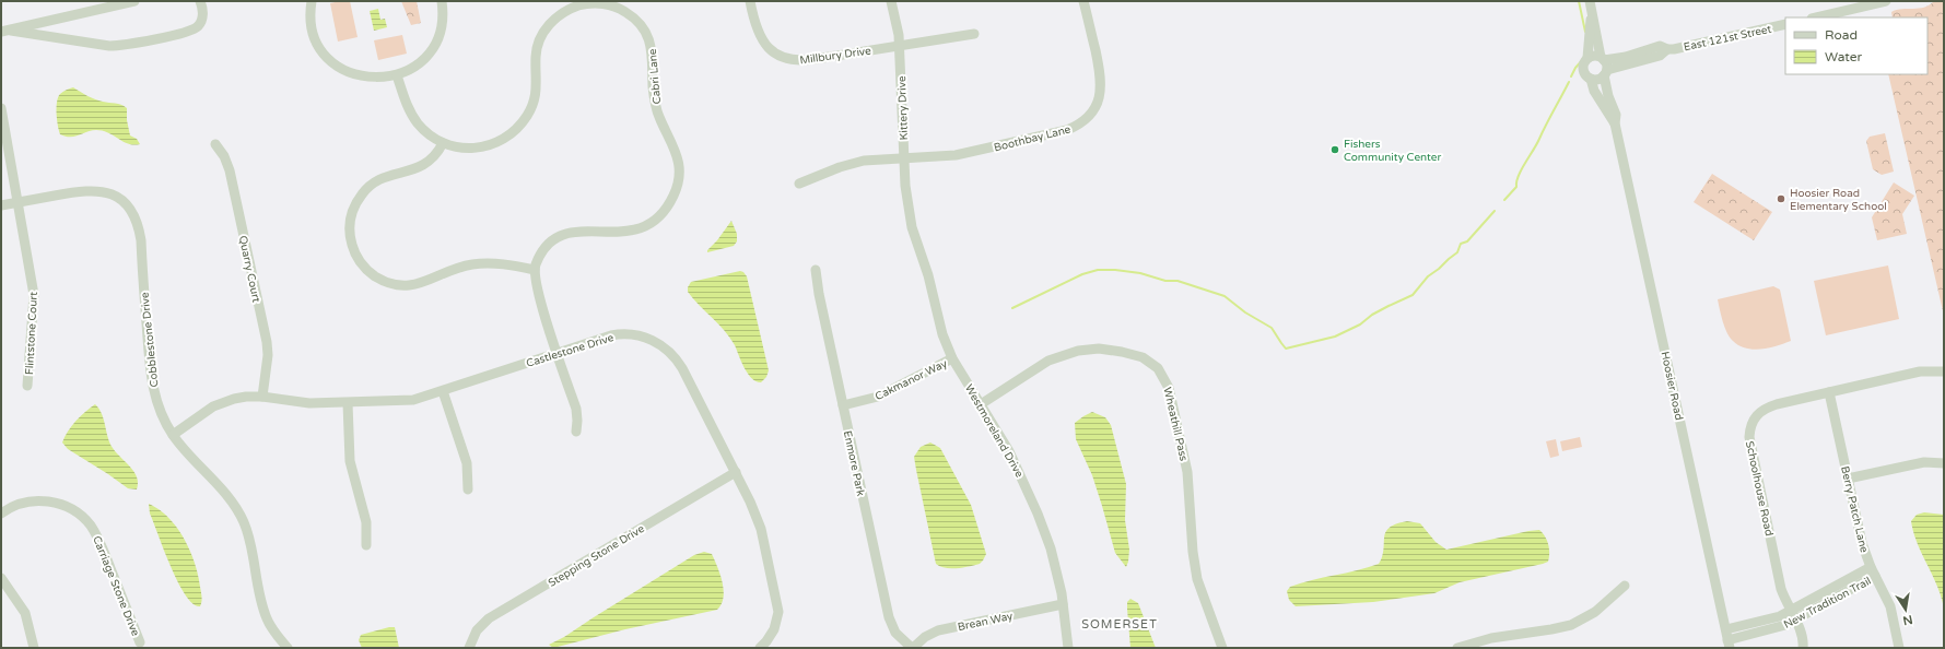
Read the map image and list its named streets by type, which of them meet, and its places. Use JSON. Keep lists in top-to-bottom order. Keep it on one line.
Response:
{"streets":{"street":["East 121st Street","Millbury Drive","Cabri Lane","Kittery Drive","Boothbay Lane","Quarry Court","Flintstone Court","Cobblestone Drive","Castlestone Drive","Cakmanor Way","Hoosier Road","Wheathill Pass","Westmoreland Drive","Enmore Park","Schoolhouse Road","Berry Patch Lane","Stepping Stone Drive","Carriage Stone Drive","New Tradition Trail","Brean Way"]},"crossings":[["East 121st Street","Hoosier Road"],["Millbury Drive","Kittery Drive"],["Kittery Drive","Boothbay Lane"],["Kittery Drive","Westmoreland Drive"],["Quarry Court","Castlestone Drive"],["Flintstone Court","Cobblestone Drive"],["Cobblestone Drive","Castlestone Drive"],["Castlestone Drive","Stepping Stone Drive"],["Cakmanor Way","Westmoreland Drive"],["Cakmanor Way","Enmore Park"],["Hoosier Road","New Tradition Trail"],["Wheathill Pass","Westmoreland Drive"],["Westmoreland Drive","Brean Way"],["Enmore Park","Brean Way"],["Schoolhouse Road","Berry Patch Lane"],["Schoolhouse Road","New Tradition Trail"],["Berry Patch Lane","New Tradition Trail"]],"districts":["SOMERSET"],"places":["Fishers Community Center","Hoosier Road Elementary School"],"legend":["Road","Water"],"north":"bottom"}
